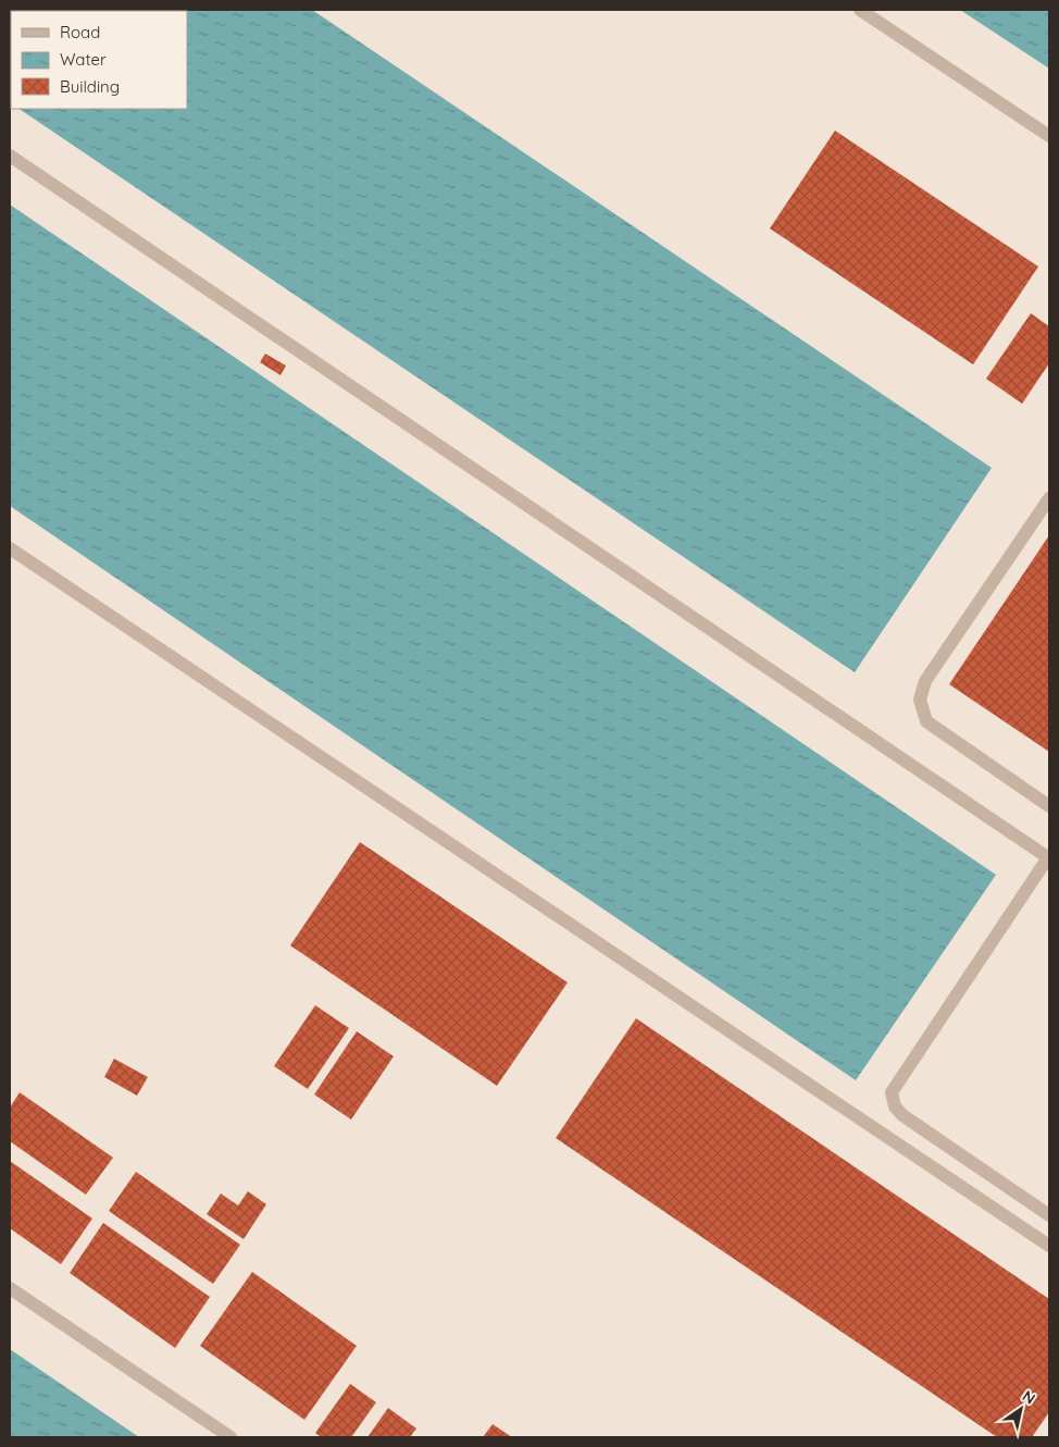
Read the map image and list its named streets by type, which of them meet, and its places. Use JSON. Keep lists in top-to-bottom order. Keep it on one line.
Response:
{"legend":["Road","Water","Building"],"north":"top right"}
